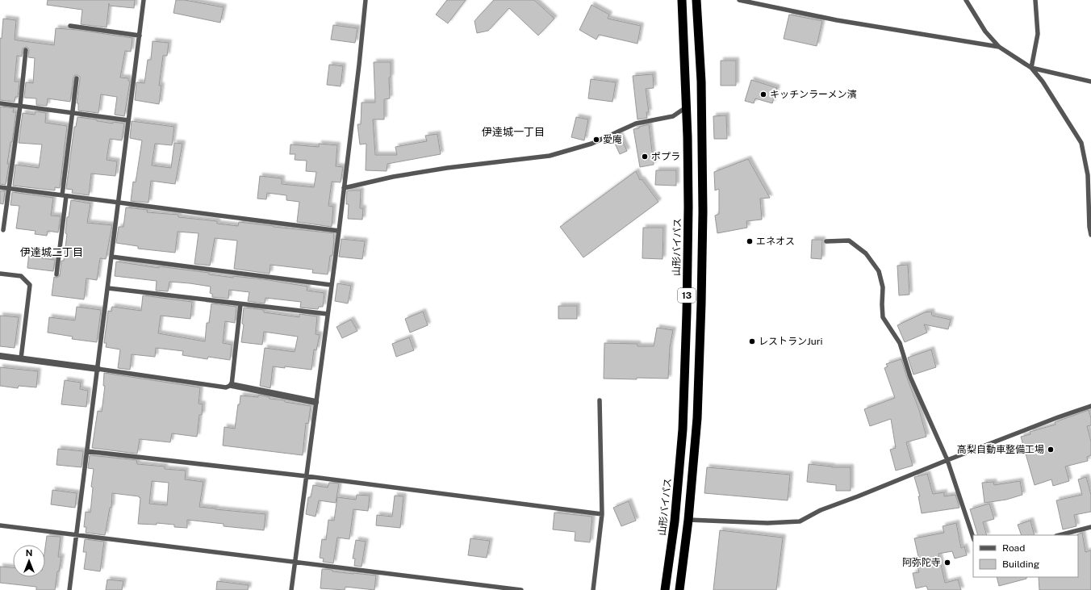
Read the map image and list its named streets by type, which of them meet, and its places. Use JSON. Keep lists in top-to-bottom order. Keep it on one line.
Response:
{"streets":{"highway":["山形バイパス","13"]},"districts":["伊達城一丁目","伊達城二丁目"],"places":["キッチンラーメン濱","愛庵","ポプラ","エネオス","レストランJuri","高梨自動車整備工場","阿弥陀寺"],"legend":["Road","Building"],"north":"top"}
